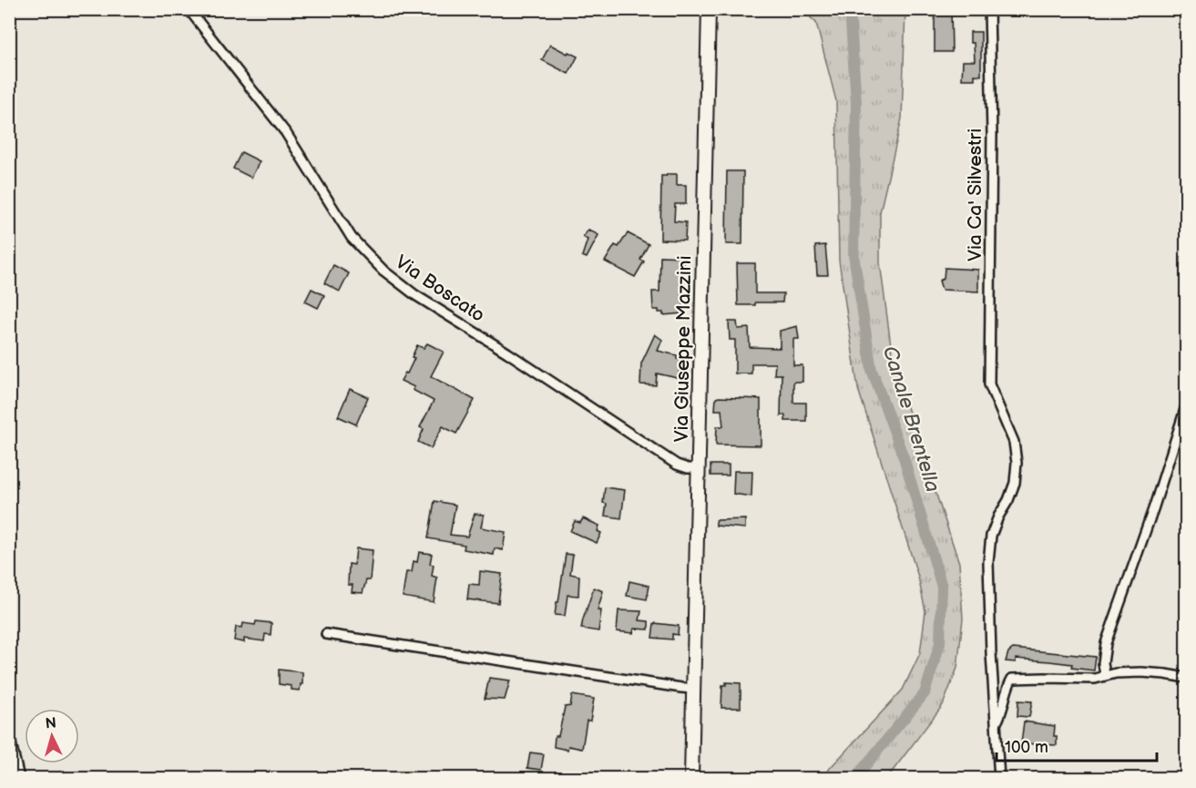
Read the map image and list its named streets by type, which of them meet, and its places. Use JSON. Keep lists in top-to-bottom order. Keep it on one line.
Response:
{"streets":{"main road":["Via Giuseppe Mazzini"],"street":["Via Ca' Silvestri","Via Boscato"]},"crossings":[["Via Boscato","Via Giuseppe Mazzini"]],"water":["Canale Brentella"],"scale_bar":"100 m","north":"top"}
